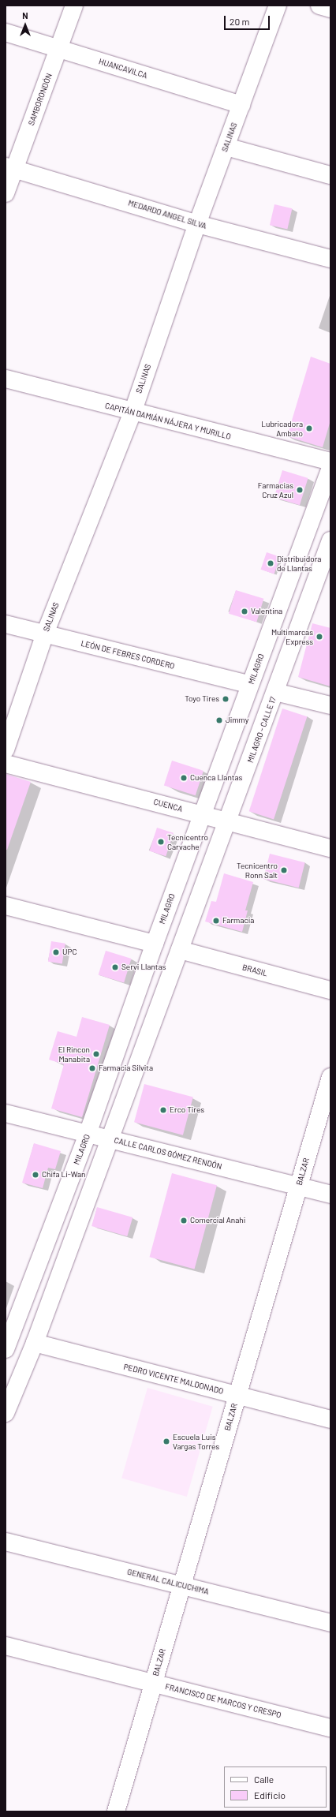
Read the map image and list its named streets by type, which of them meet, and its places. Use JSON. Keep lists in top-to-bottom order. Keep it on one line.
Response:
{"streets":{"street":["HUANCAVILCA","SAMBORONDÓN","SALINAS","MEDARDO ANGEL SILVA","CAPITÁN DAMIÁN NÁJERA Y MURILLO","LEÓN DE FEBRES CORDERO","MILAGRO","MILAGRO - CALLE 17","CUENCA","BRASIL","CALLE CARLOS GÓMEZ RENDÓN","BALZAR","PEDRO VICENTE MALDONADO","GENERAL CALICUCHIMA","FRANCISCO DE MARCOS Y CRESPO"]},"crossings":[["HUANCAVILCA","SAMBORONDÓN"],["HUANCAVILCA","SALINAS"],["SAMBORONDÓN","MEDARDO ANGEL SILVA"],["SALINAS","MEDARDO ANGEL SILVA"],["SALINAS","CAPITÁN DAMIÁN NÁJERA Y MURILLO"],["SALINAS","LEÓN DE FEBRES CORDERO"],["LEÓN DE FEBRES CORDERO","MILAGRO"],["MILAGRO","CUENCA"],["MILAGRO","CALLE CARLOS GÓMEZ RENDÓN"],["MILAGRO - CALLE 17","CUENCA"],["CALLE CARLOS GÓMEZ RENDÓN","BALZAR"],["BALZAR","PEDRO VICENTE MALDONADO"],["BALZAR","GENERAL CALICUCHIMA"],["BALZAR","FRANCISCO DE MARCOS Y CRESPO"]],"places":["Lubricadora Ambato","Farmacias Cruz Azul","Distribuidora de Llantas","Valentina","Multimarcas Express","Toyo Tires","Jimmy","Cuenca Llantas","Tecnicentro Carvache","Tecnicentro Ronn Salt","Farmacia","UPC","Servi Llantas","El Rincon Manabita","Farmacia Silvita","Erco Tires","Chifa Li-Wan","Comercial Anahi","Escuela Luis Vargas Torres"],"legend":["Calle","Edificio"],"scale_bar":"20 m","north":"top"}
